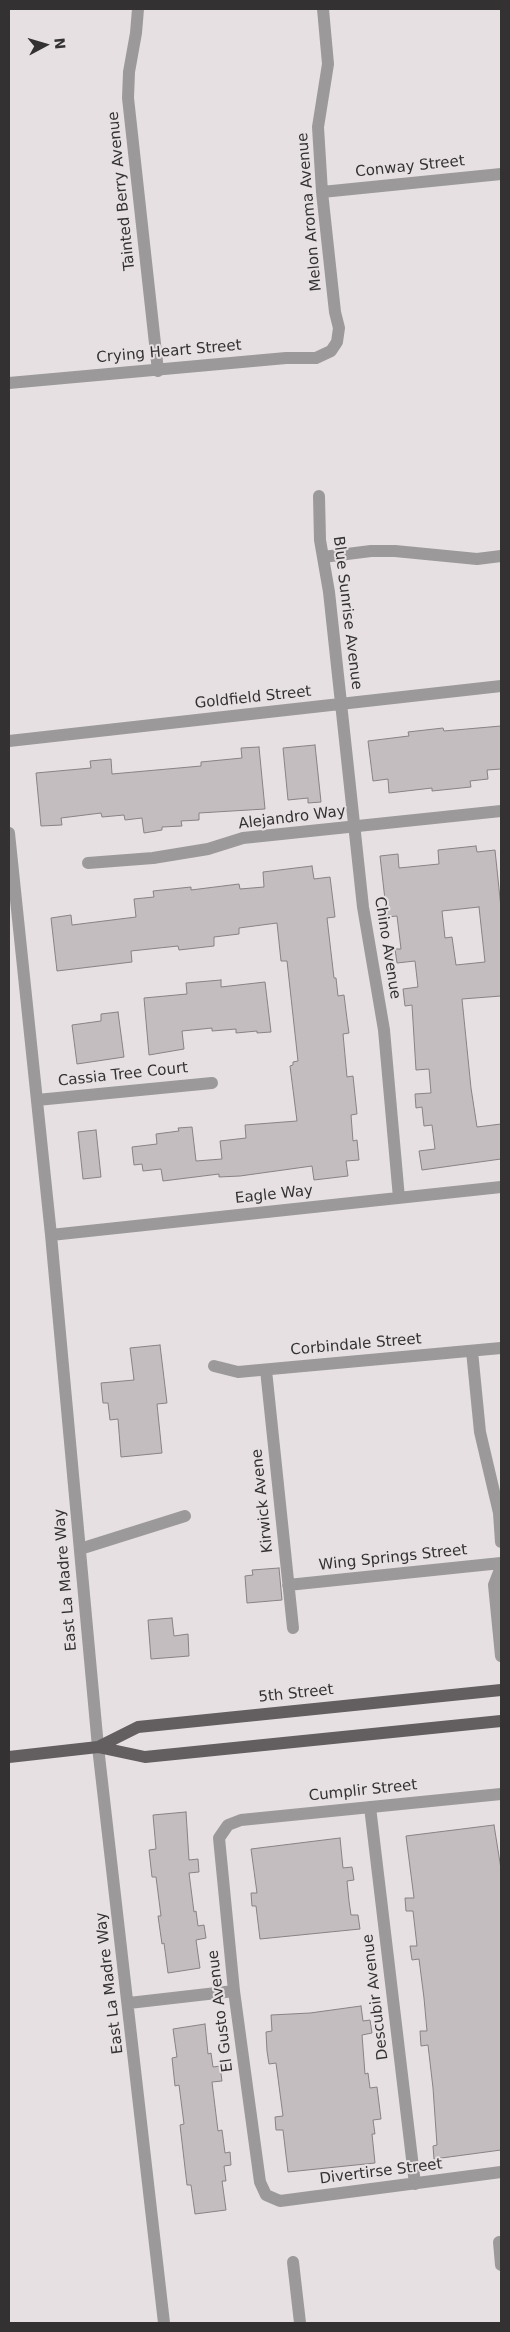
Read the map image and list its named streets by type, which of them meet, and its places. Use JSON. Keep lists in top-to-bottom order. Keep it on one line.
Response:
{"streets":{"main road":["5th Street"],"street":["Conway Street","Tainted Berry Avenue","Melon Aroma Avenue","Crying Heart Street","Blue Sunrise Avenue","Goldfield Street","Alejandro Way","Chino Avenue","Cassia Tree Court","Eagle Way","Corbindale Street","Kirwick Avene","Wing Springs Street","East La Madre Way","Cumplir Street","Descubir Avenue","El Gusto Avenue","Divertirse Street"]},"crossings":[["Conway Street","Melon Aroma Avenue"],["Tainted Berry Avenue","Crying Heart Street"],["Melon Aroma Avenue","Crying Heart Street"],["Blue Sunrise Avenue","Goldfield Street"],["Blue Sunrise Avenue","Chino Avenue"],["Goldfield Street","Chino Avenue"],["Alejandro Way","Chino Avenue"],["Chino Avenue","Eagle Way"],["Cassia Tree Court","East La Madre Way"],["Eagle Way","East La Madre Way"],["Corbindale Street","Kirwick Avene"],["Kirwick Avene","Wing Springs Street"],["East La Madre Way","5th Street"],["Cumplir Street","Descubir Avenue"],["Cumplir Street","El Gusto Avenue"],["Descubir Avenue","Divertirse Street"],["El Gusto Avenue","Divertirse Street"]],"north":"right"}
